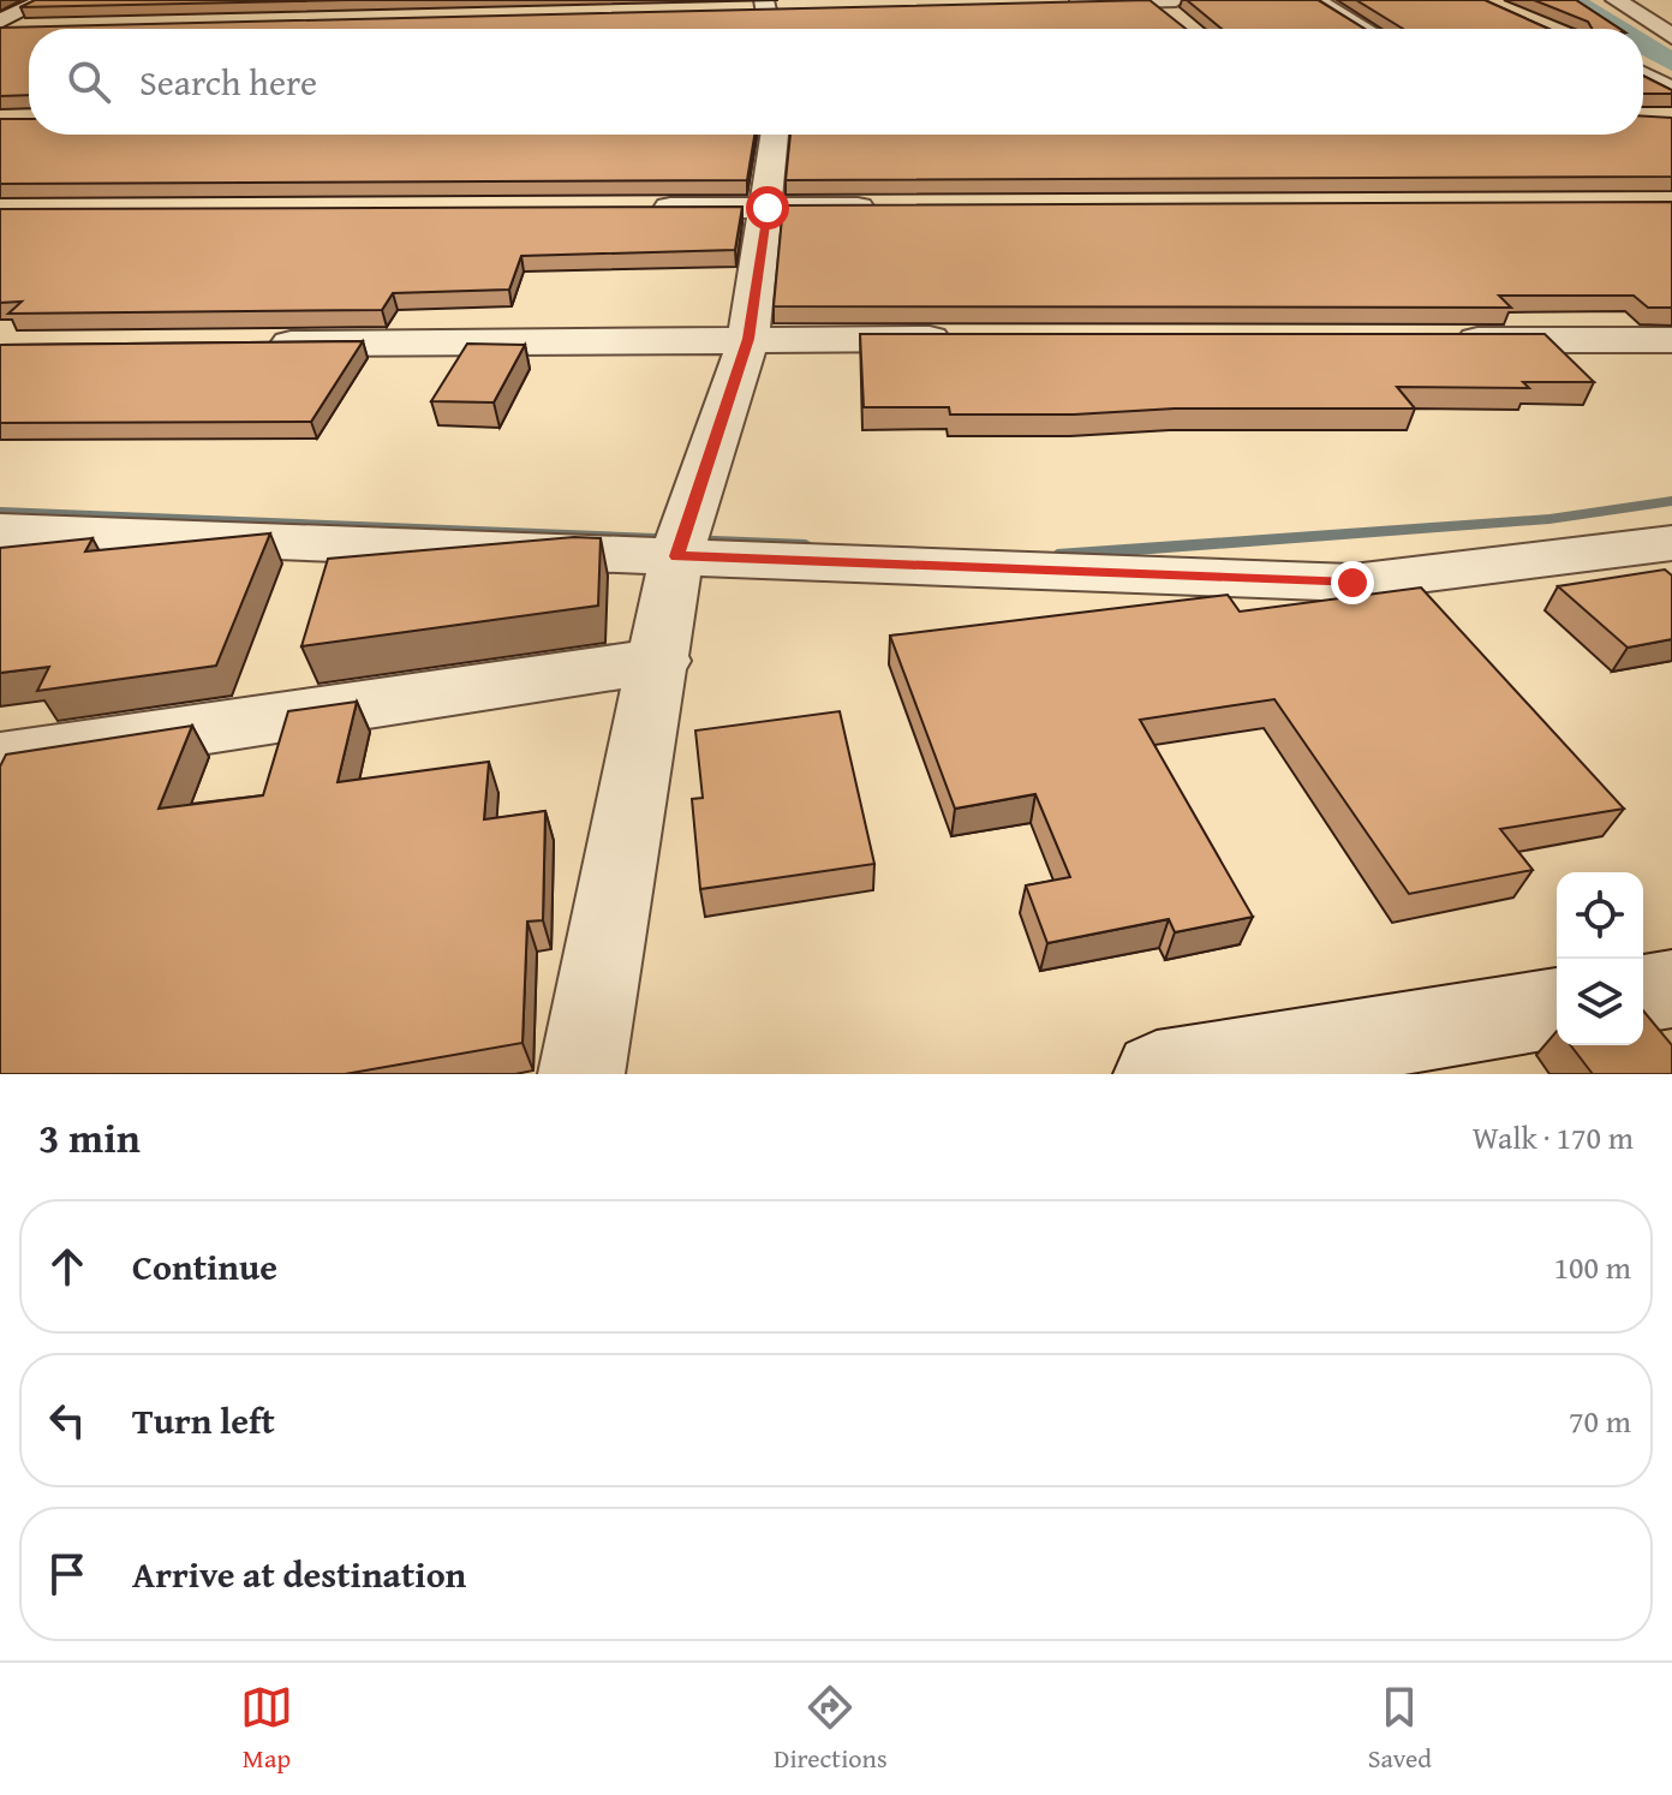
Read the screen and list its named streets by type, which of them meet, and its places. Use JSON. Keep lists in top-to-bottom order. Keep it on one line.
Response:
{"page":{"search":"Search here","heading":["3 min","Walk · 170 m"],"list":[["Continue","100 m"],["Turn left","70 m"],"Arrive at destination"],"nav":["Map","Directions","Saved"]}}
